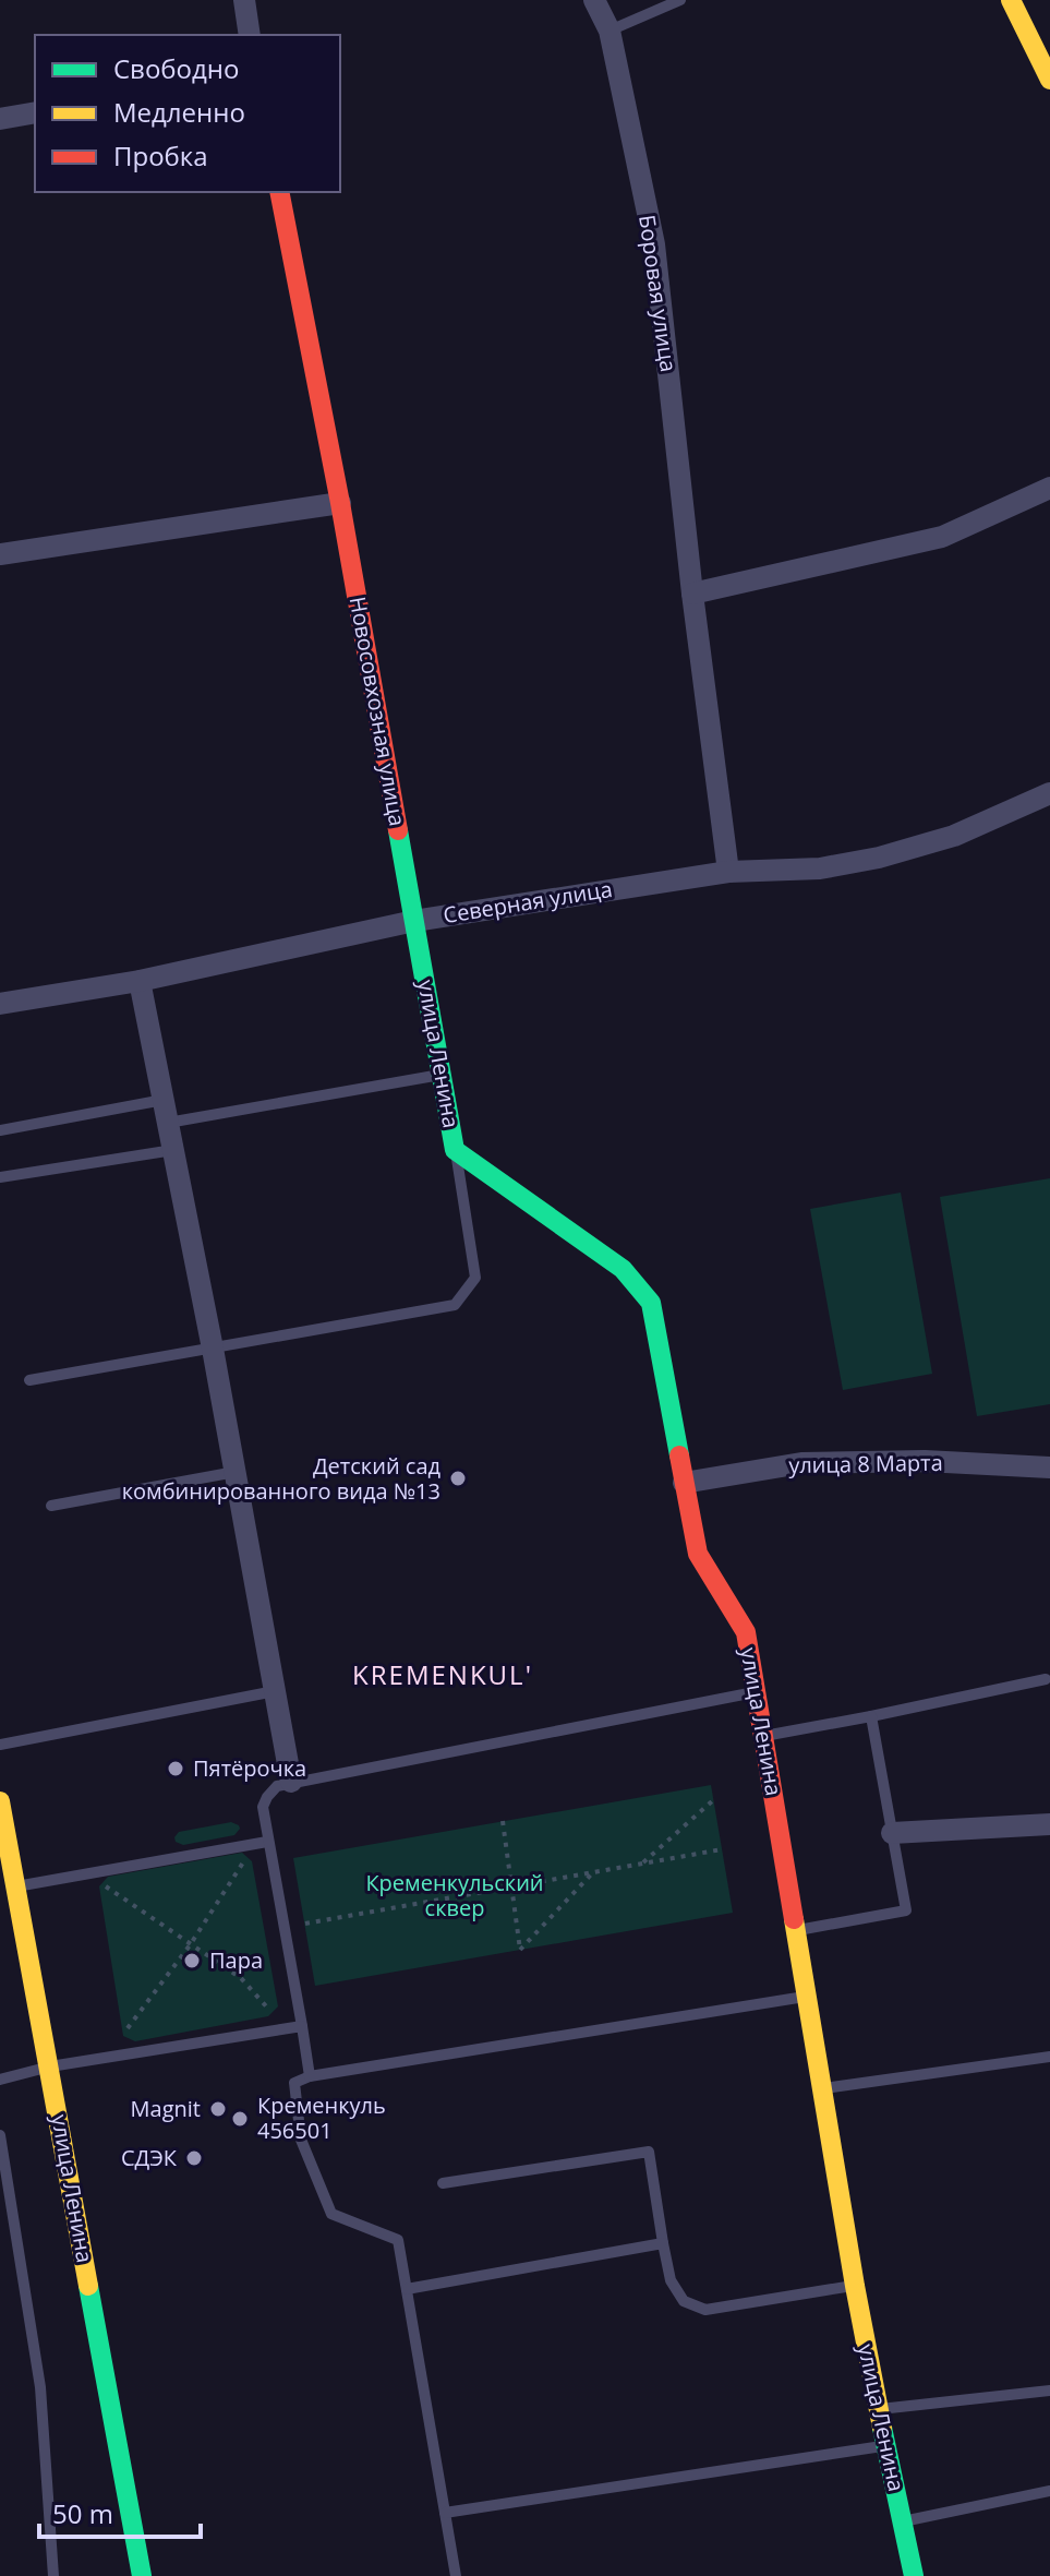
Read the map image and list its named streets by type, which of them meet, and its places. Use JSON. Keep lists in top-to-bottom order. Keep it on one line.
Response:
{"streets":{"street":["Боровая улица","Новосовхозная улица","Северная улица","улица Ленина","улица 8 Марта"]},"crossings":[["Боровая улица","Северная улица"],["Новосовхозная улица","Северная улица"],["Новосовхозная улица","улица Ленина"],["Северная улица","улица Ленина"],["улица Ленина","улица 8 Марта"]],"districts":["KREMENKUL'"],"parks":["Кременкульский сквер"],"places":["Детский сад комбинированного вида №13","Пятёрочка","Пара","Magnit","Кременкуль 456501","СДЭК"],"legend":["Свободно","Медленно","Пробка"],"scale_bar":"50 m"}
